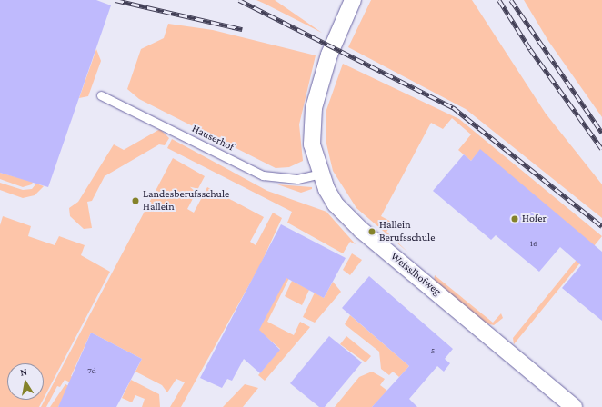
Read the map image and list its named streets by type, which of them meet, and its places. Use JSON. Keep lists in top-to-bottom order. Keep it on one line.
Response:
{"streets":{"street":["Weisslhofweg"],"lane":["Hauserhof"]},"crossings":[["Hauserhof","Weisslhofweg"]],"places":["Landesberufsschule Hallein","Hofer","Hallein Berufsschule"],"house_numbers":["16","5","7d"],"north":"top"}
